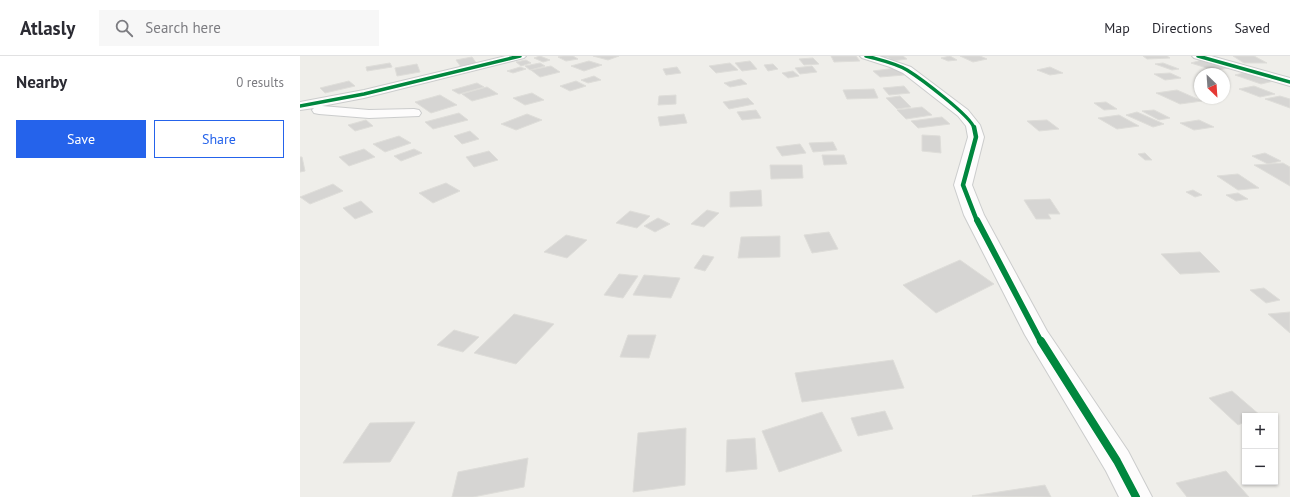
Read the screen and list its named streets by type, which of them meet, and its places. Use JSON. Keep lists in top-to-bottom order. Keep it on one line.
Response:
{"north":"bottom right","page":{"header":"Atlasly","search":"Search here","nav":["Map","Directions","Saved"],"heading":["Nearby","0 results"],"buttons":["Save","Share"],"map_buttons":["+","−"]}}
